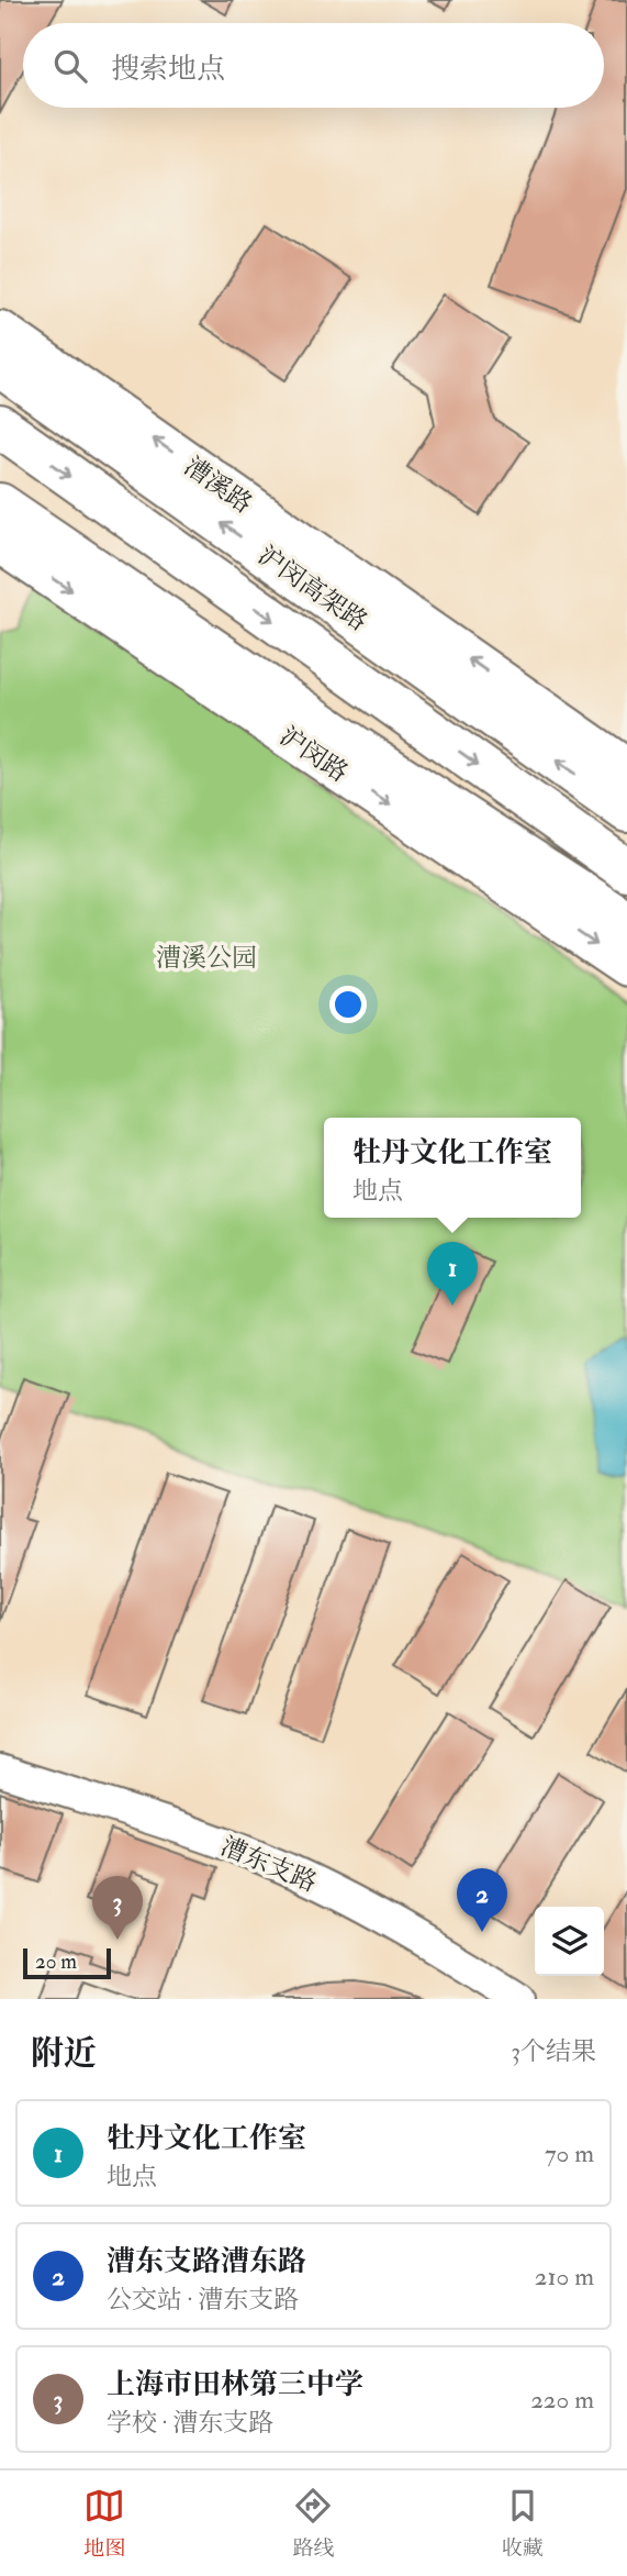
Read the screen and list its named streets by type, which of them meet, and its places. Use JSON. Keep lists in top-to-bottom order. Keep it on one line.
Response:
{"streets":{"main road":["漕溪路","沪闵高架路","沪闵路"],"street":["漕东支路"]},"parks":["漕溪公园"],"scale_bar":"20 m","page":{"search":"搜索地点","popup":["牡丹文化工作室","地点"],"pins":["1","2","3"],"scale":"20 m","heading":["附近","3个结果"],"list":[{"mark":"1","name":"牡丹文化工作室","note":"地点","value":"70 m"},{"mark":"2","name":"漕东支路漕东路","note":"公交站 · 漕东支路","value":"210 m"},{"mark":"3","name":"上海市田林第三中学","note":"学校 · 漕东支路","value":"220 m"}],"nav":["地图","路线","收藏"]}}
